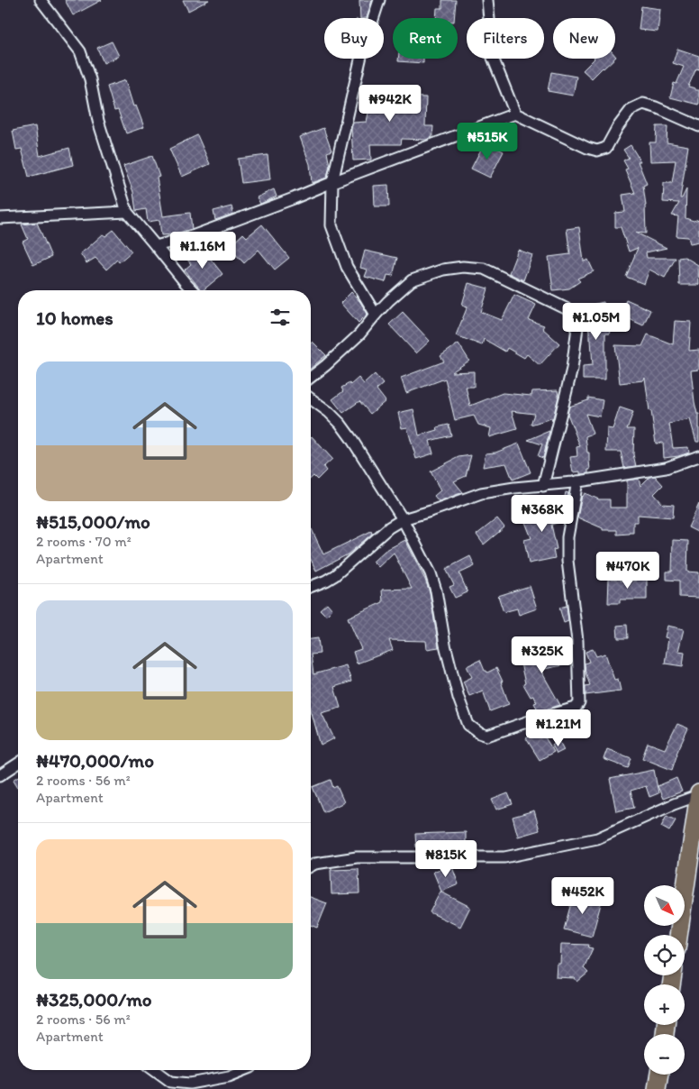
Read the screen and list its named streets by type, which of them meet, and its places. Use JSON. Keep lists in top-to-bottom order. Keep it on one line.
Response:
{"north":"bottom right","page":{"chip":["Buy","Rent","Filters","New"],"price":["₦942K","₦515K","₦1.16M","₦1.05M","₦368K","₦470K","₦325K","₦1.21M","₦815K","₦452K"],"heading":"10 homes","list":[{"name":"₦515,000/mo","note":"2 rooms · 70 m² · Apartment"},{"name":"₦470,000/mo","note":"2 rooms · 56 m² · Apartment"},{"name":"₦325,000/mo","note":"2 rooms · 56 m² · Apartment"}],"map_buttons":["+","−"]}}
